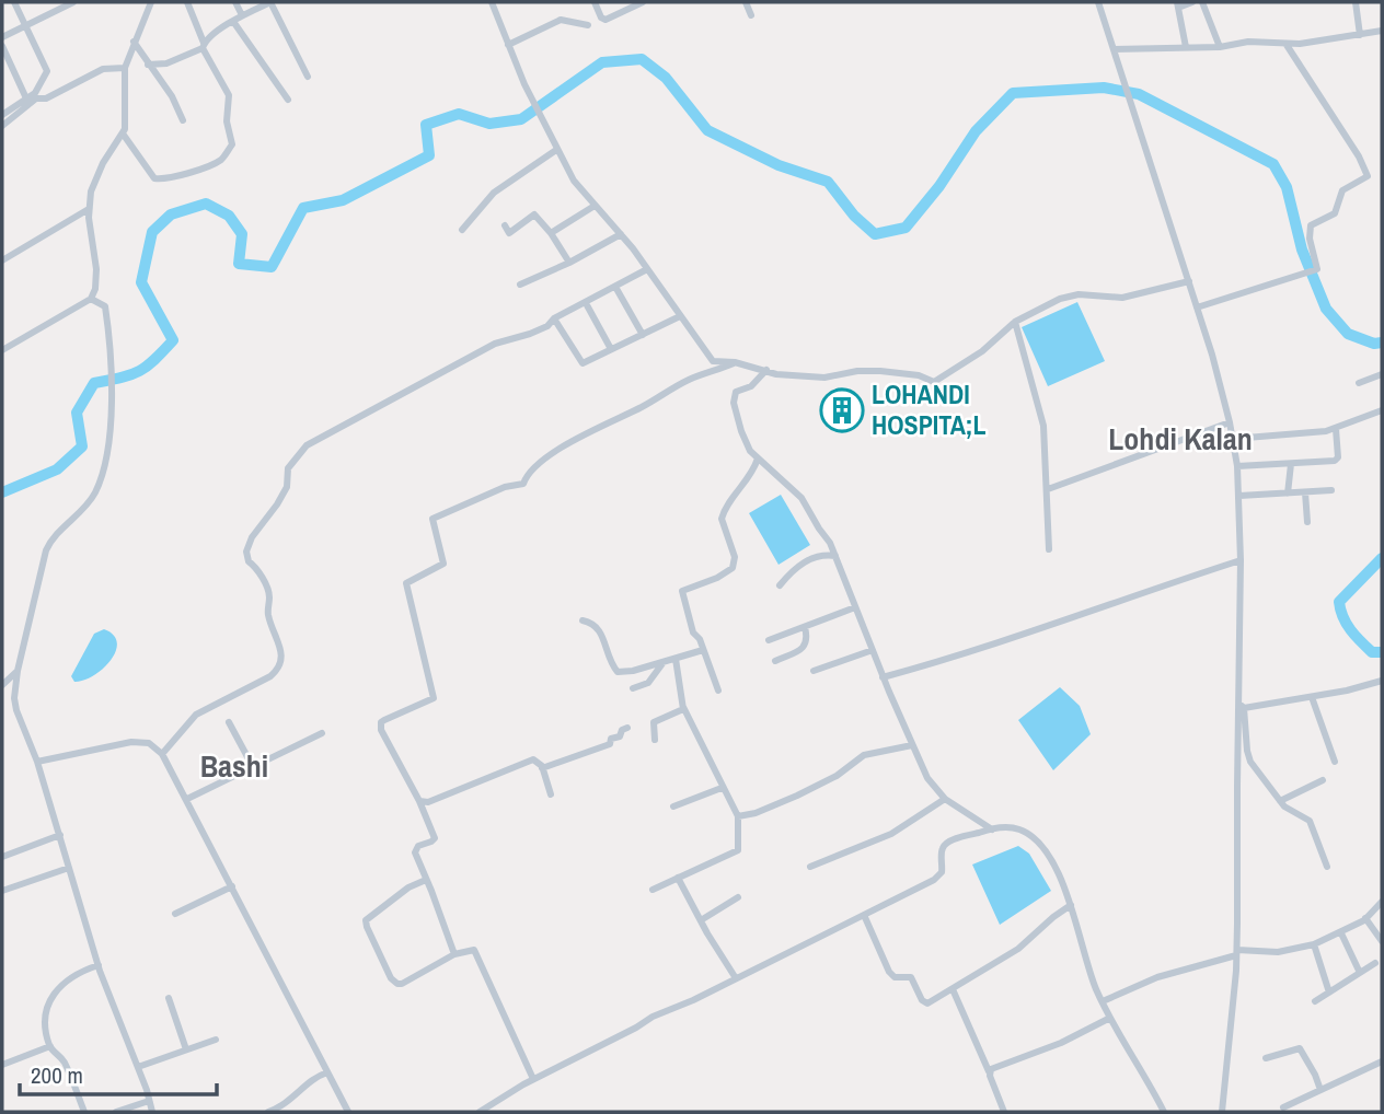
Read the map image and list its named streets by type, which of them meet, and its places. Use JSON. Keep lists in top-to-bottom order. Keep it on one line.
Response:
{"districts":["Lohdi Kalan","Bashi"],"places":{"building":["LOHANDI HOSPITA;L"]},"scale_bar":"200 m"}
